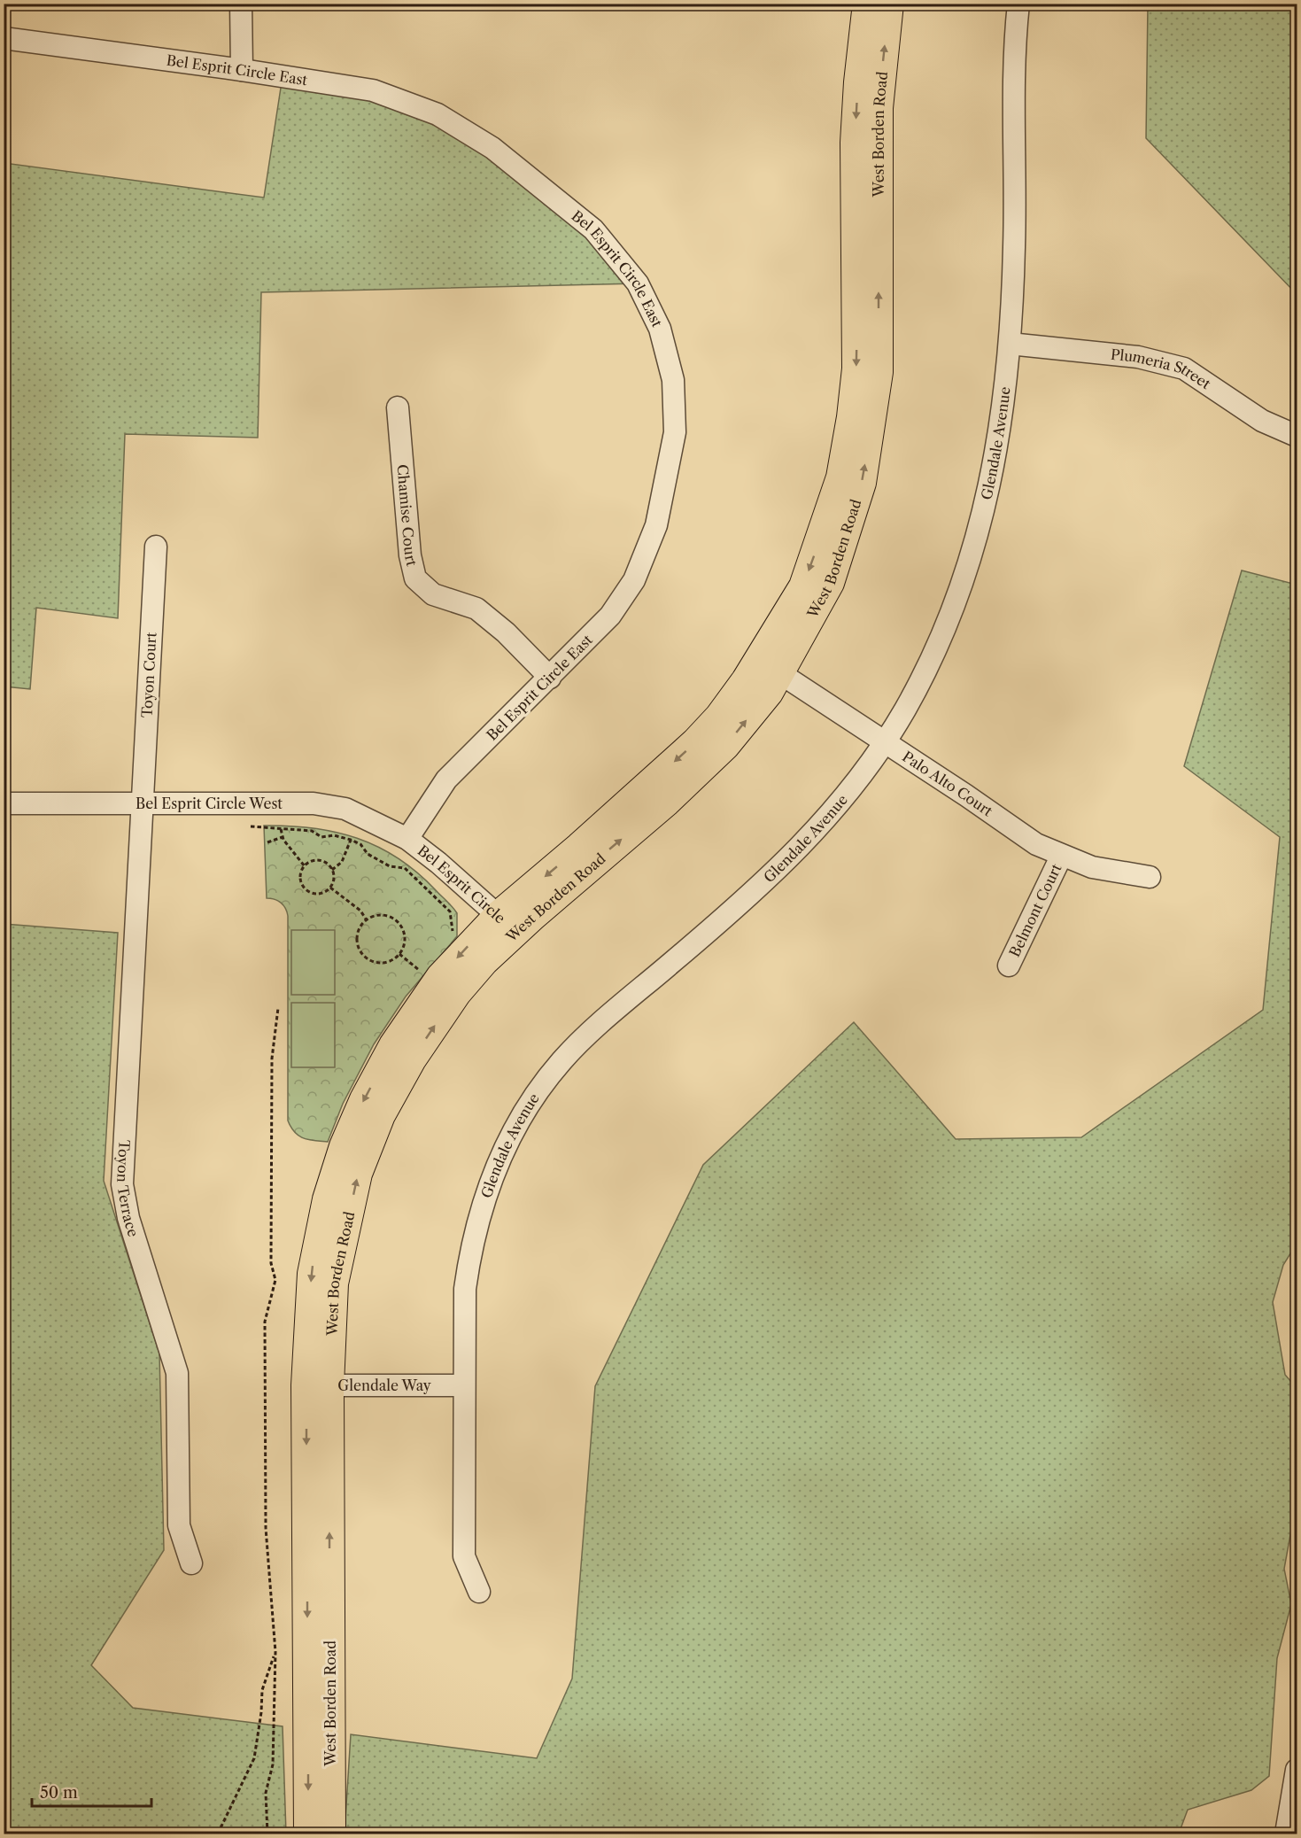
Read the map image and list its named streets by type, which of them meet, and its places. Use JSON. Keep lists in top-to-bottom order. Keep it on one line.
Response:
{"streets":{"main road":["West Borden Road"],"street":["Bel Esprit Circle East","Plumeria Street","Glendale Avenue","Chamise Court","Toyon Court","Palo Alto Court","Bel Esprit Circle West","Bel Esprit Circle","Belmont Court","Toyon Terrace","Glendale Way"]},"crossings":[["Bel Esprit Circle East","Chamise Court"],["Bel Esprit Circle East","Bel Esprit Circle West"],["Bel Esprit Circle East","Bel Esprit Circle"],["West Borden Road","Palo Alto Court"],["West Borden Road","Bel Esprit Circle"],["West Borden Road","Glendale Way"],["Plumeria Street","Glendale Avenue"],["Glendale Avenue","Palo Alto Court"],["Glendale Avenue","Glendale Way"],["Toyon Court","Bel Esprit Circle West"],["Toyon Court","Toyon Terrace"],["Palo Alto Court","Belmont Court"],["Bel Esprit Circle West","Bel Esprit Circle"],["Bel Esprit Circle West","Toyon Terrace"]],"scale_bar":"50 m"}
